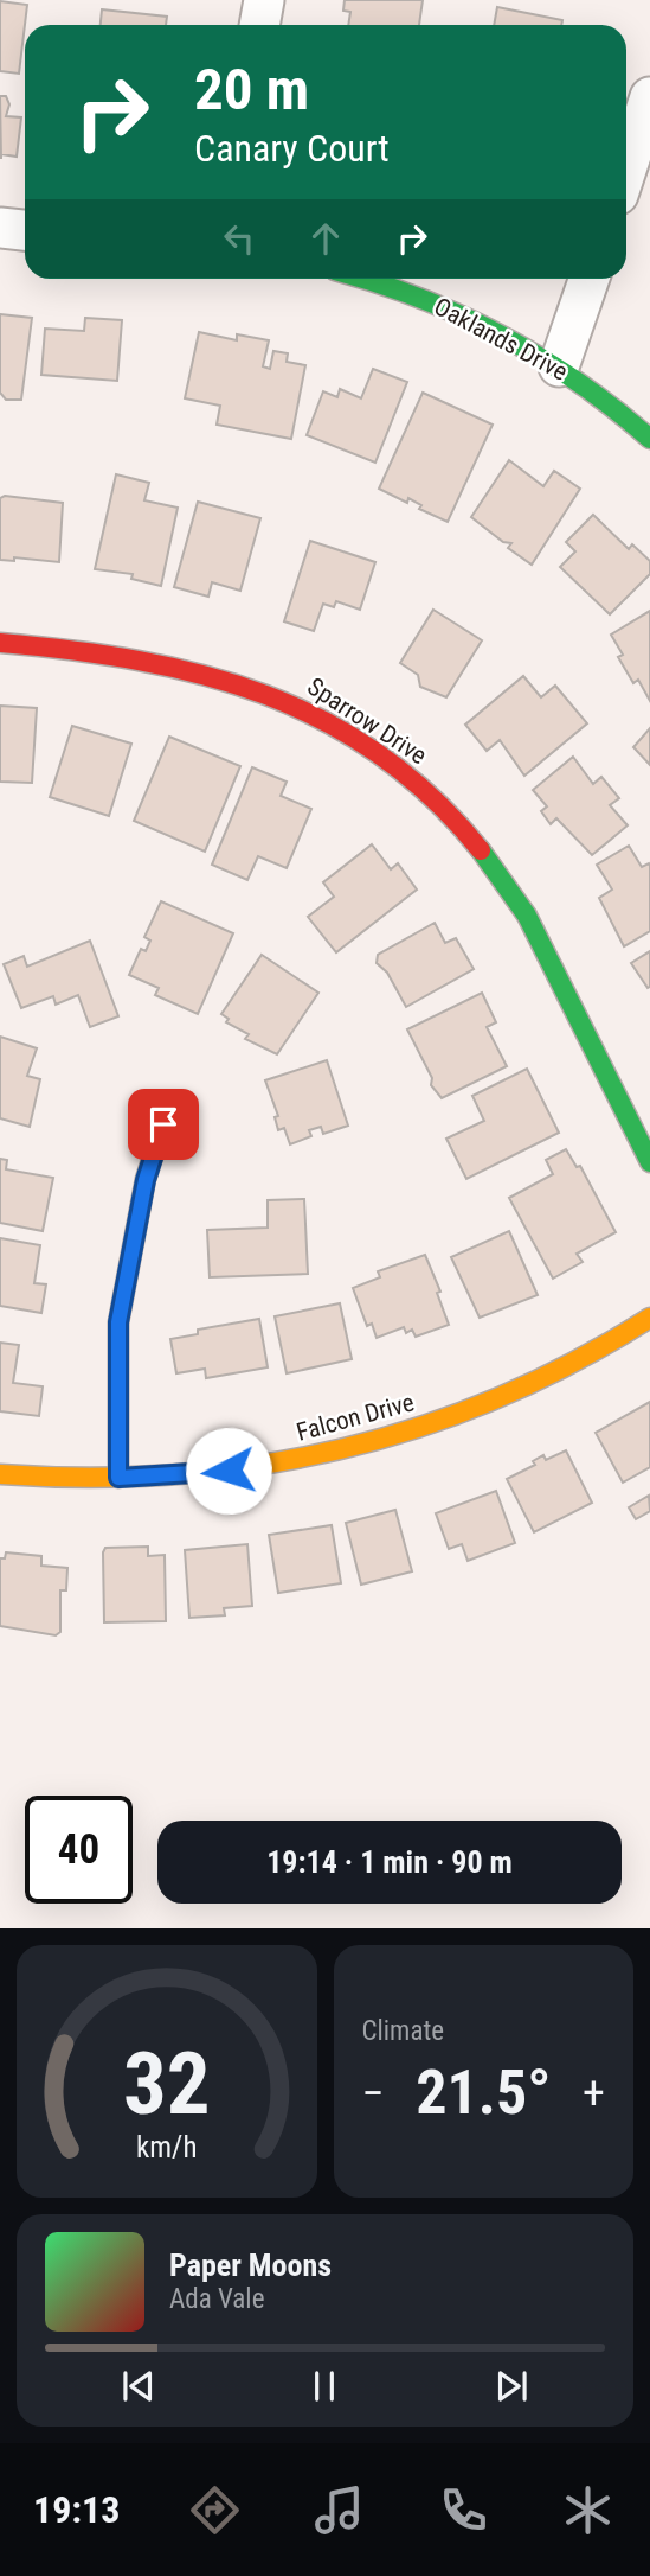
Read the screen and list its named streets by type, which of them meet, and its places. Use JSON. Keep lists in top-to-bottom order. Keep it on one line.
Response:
{"streets":{"street":["Oaklands Drive","Sparrow Drive","Falcon Drive"]},"page":{"turn":["20 m","Canary Court"],"limit":"40","trip":"19:14 · 1 min · 90 m","tile":"Climate","heat":["−","21.5°","+"],"song":["Paper Moons","Ada Vale"],"tabs":"19:13","gauge":["32","km/h"]}}
